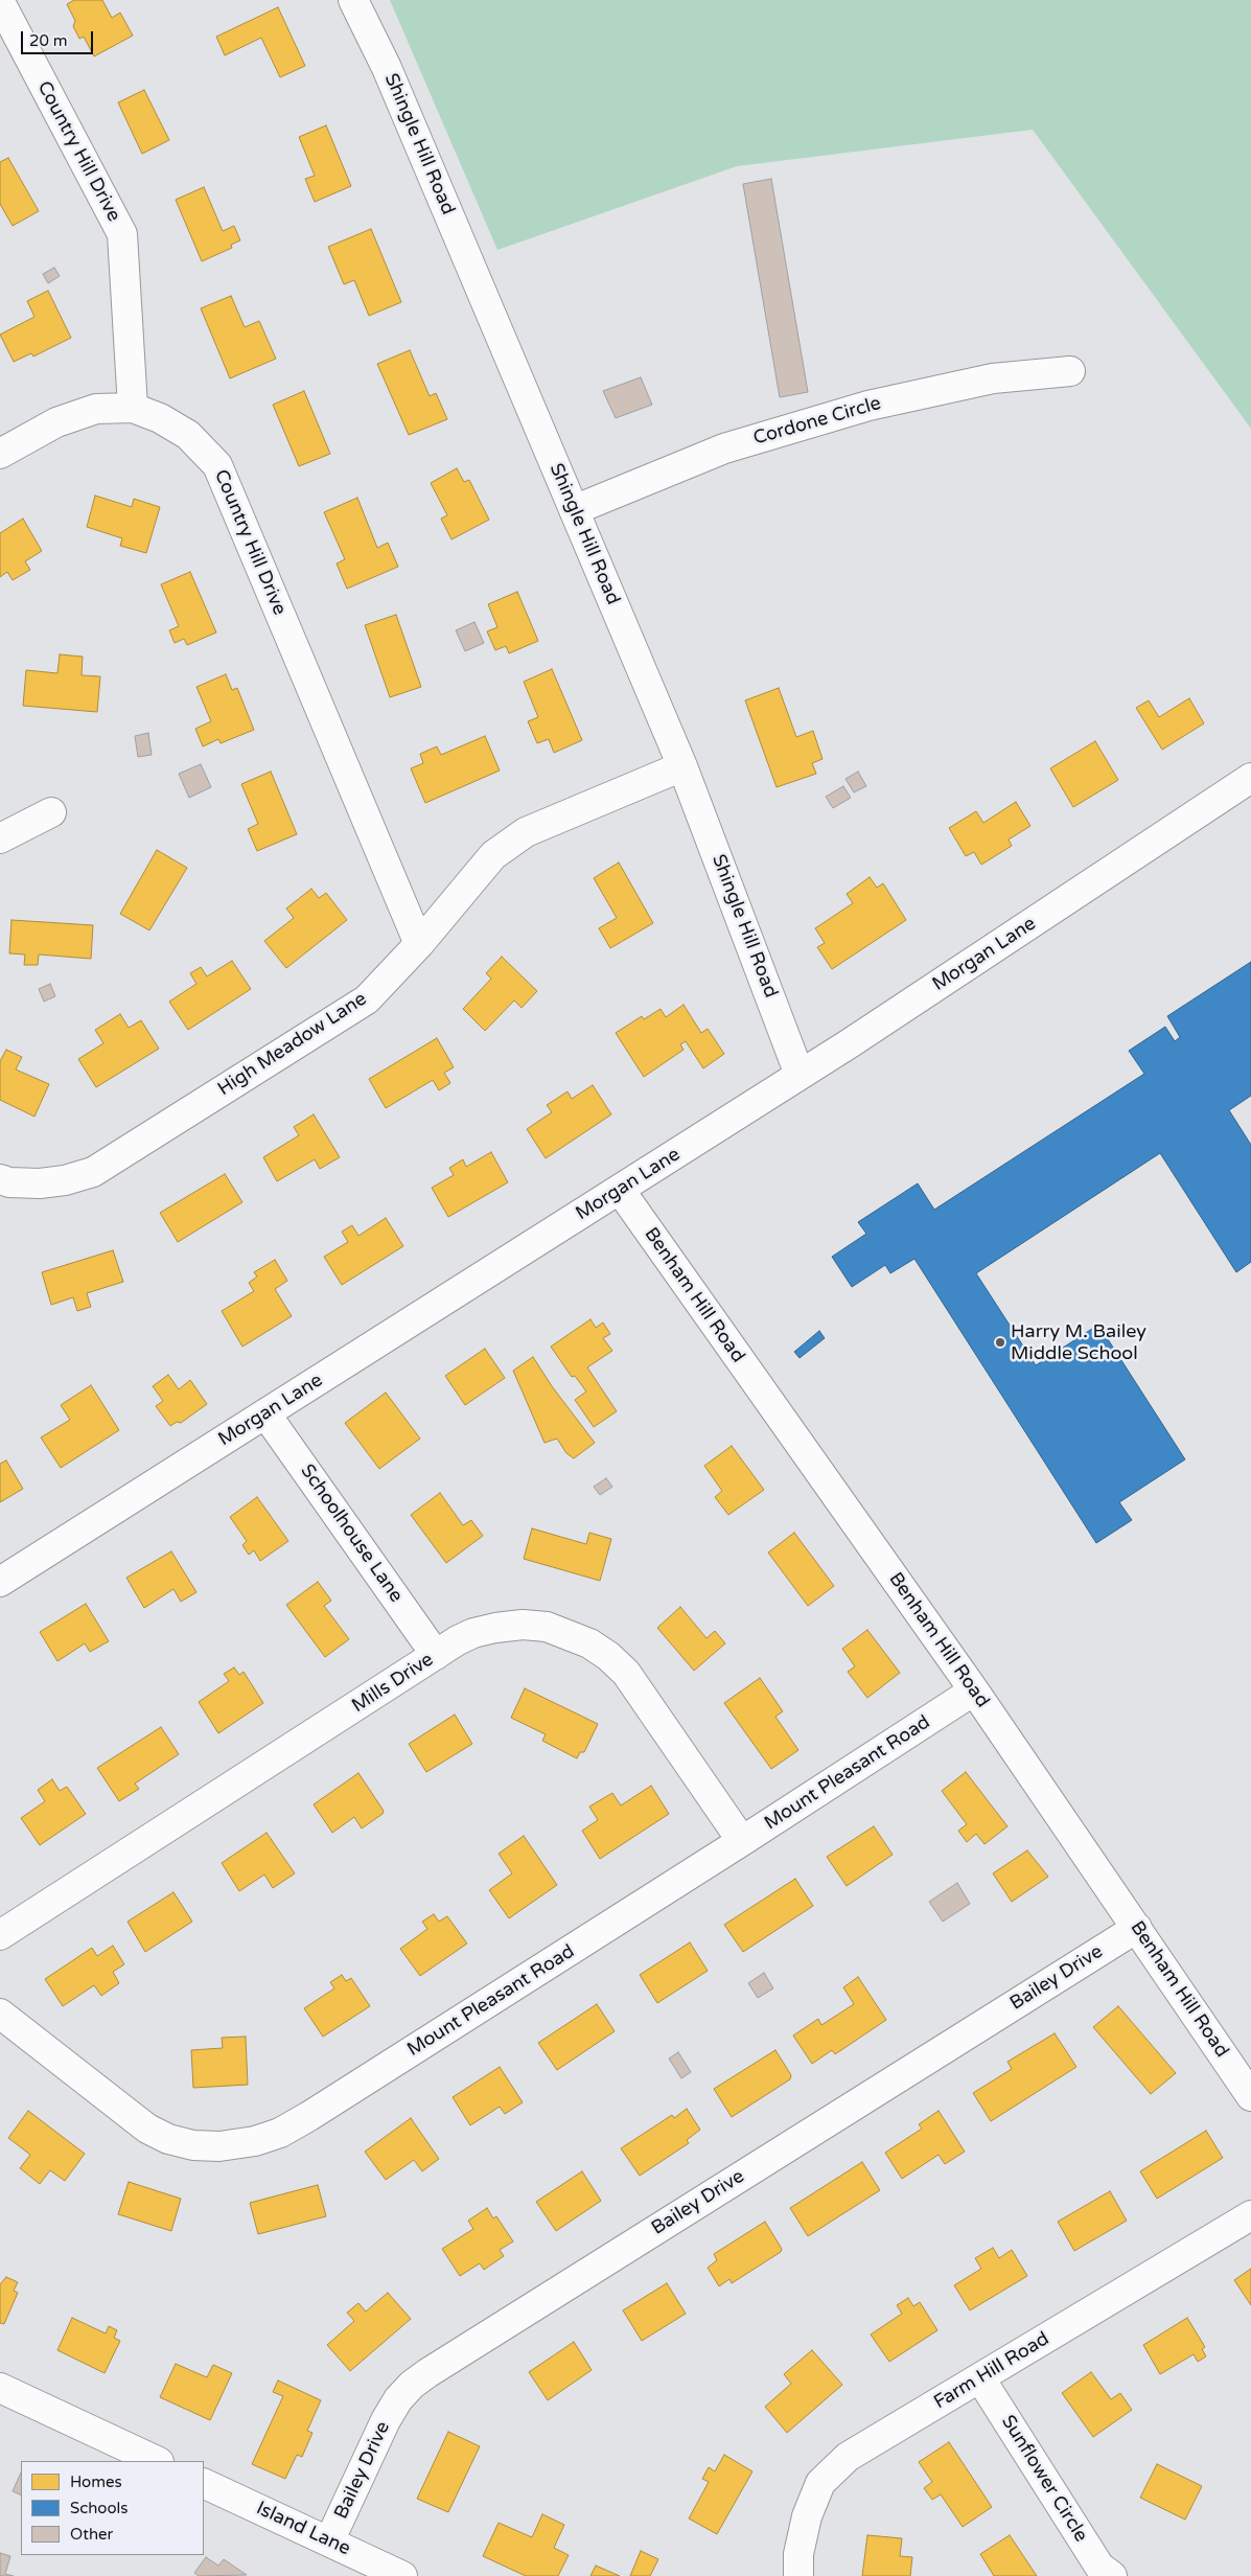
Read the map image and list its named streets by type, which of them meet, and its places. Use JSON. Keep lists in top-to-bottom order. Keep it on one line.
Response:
{"streets":{"street":["Shingle Hill Road","Country Hill Drive","Cordone Circle","Morgan Lane","High Meadow Lane","Benham Hill Road","Schoolhouse Lane","Mills Drive","Mount Pleasant Road","Bailey Drive","Farm Hill Road","Sunflower Circle","Island Lane"]},"crossings":[["Shingle Hill Road","Cordone Circle"],["Shingle Hill Road","Morgan Lane"],["Shingle Hill Road","High Meadow Lane"],["Country Hill Drive","High Meadow Lane"],["Morgan Lane","Benham Hill Road"],["Morgan Lane","Schoolhouse Lane"],["Benham Hill Road","Mount Pleasant Road"],["Benham Hill Road","Bailey Drive"],["Schoolhouse Lane","Mills Drive"],["Mills Drive","Mount Pleasant Road"],["Bailey Drive","Island Lane"],["Farm Hill Road","Sunflower Circle"]],"places":["Harry M. Bailey Middle School"],"legend":["Homes","Schools","Other"],"scale_bar":"20 m"}
